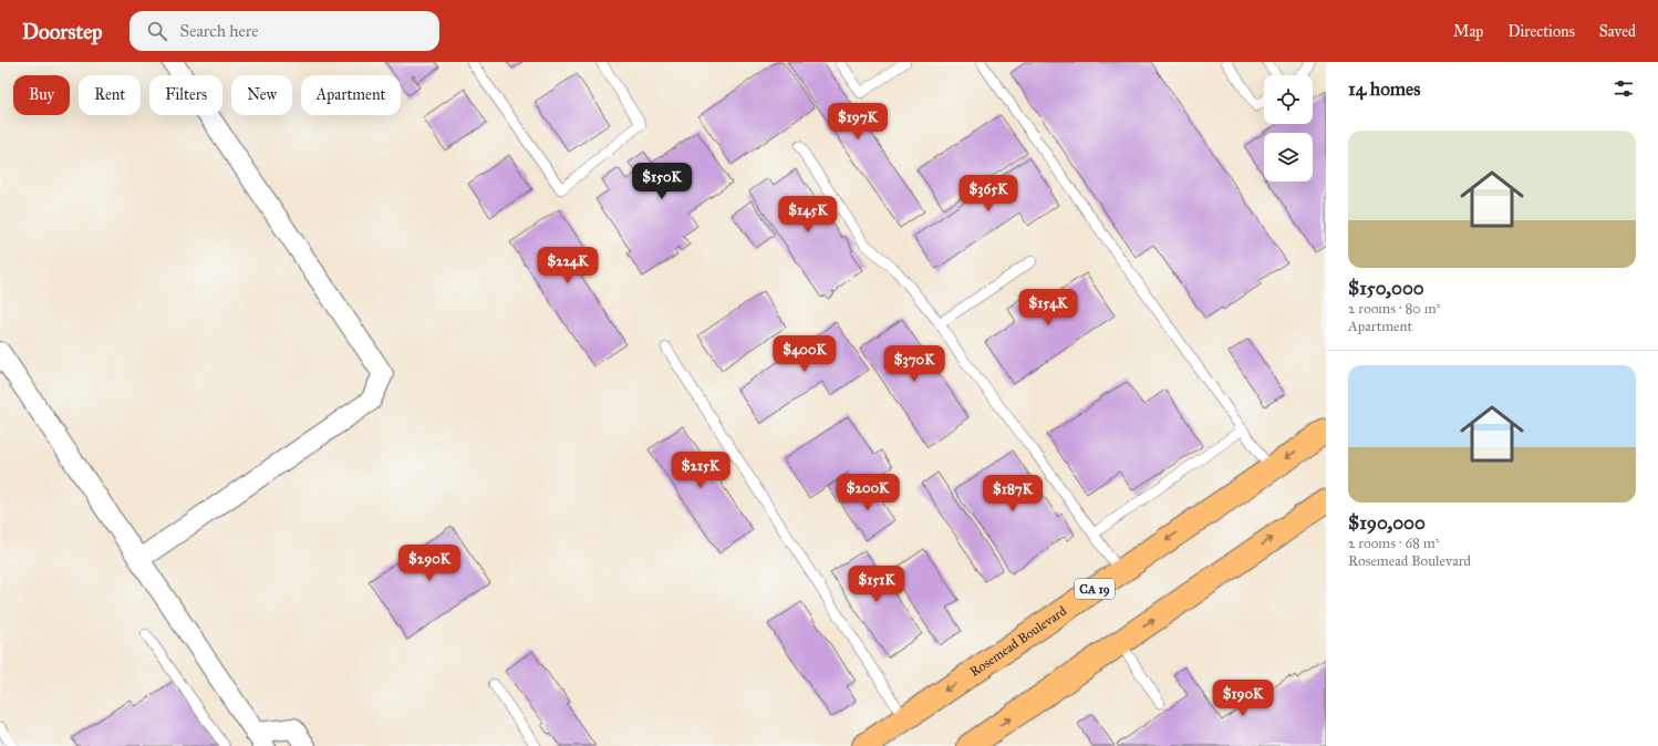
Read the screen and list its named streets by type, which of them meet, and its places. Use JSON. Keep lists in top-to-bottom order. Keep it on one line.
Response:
{"streets":{"main road":["CA 19","Rosemead Boulevard"]},"page":{"header":"Doorstep","search":"Search here","nav":["Map","Directions","Saved"],"heading":"14 homes","chip":["Buy","Rent","Filters","New","Apartment"],"price":["$197K","$150K","$365K","$145K","$224K","$154K","$400K","$370K","$215K","$200K","$187K","$290K","$151K","$190K"],"list":[{"name":"$150,000","note":"2 rooms · 80 m² · Apartment"},{"name":"$190,000","note":"2 rooms · 68 m² · Rosemead Boulevard"}]}}
